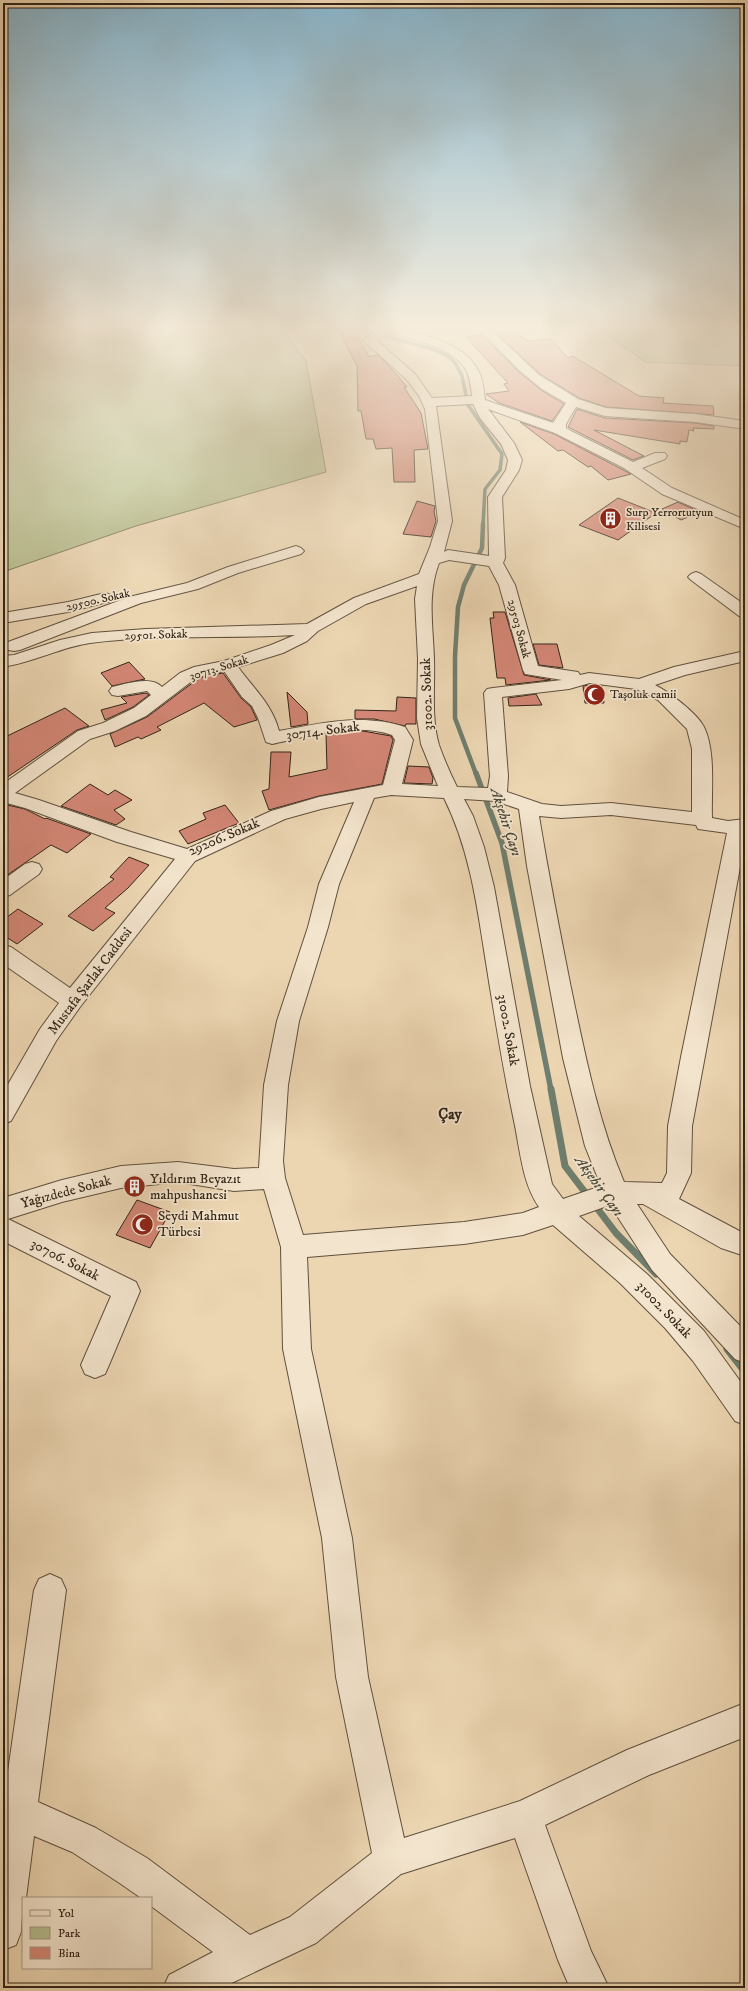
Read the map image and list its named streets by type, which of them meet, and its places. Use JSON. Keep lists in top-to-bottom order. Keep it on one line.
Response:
{"streets":{"street":["29500. Sokak","29503 Sokak","29501. Sokak","30713. Sokak","31002. Sokak","30714. Sokak","29206. Sokak","Mustafa Şarlak Caddesi","Yağızdede Sokak","30706. Sokak"]},"crossings":[["29503 Sokak","30713. Sokak"],["29501. Sokak","30713. Sokak"],["30713. Sokak","31002. Sokak"],["30713. Sokak","30714. Sokak"],["31002. Sokak","29206. Sokak"],["30714. Sokak","29206. Sokak"],["29206. Sokak","Mustafa Şarlak Caddesi"]],"districts":["Çay"],"water":["Akşehir Çayı"],"places":{"building":["Surp Yerrortutyun Kilisesi","Yıldırım Beyazıt mahpushanesi"],"mosque":["Taşoluk camii","Seydi Mahmut Türbesi"]},"legend":["Yol","Park","Bina"]}
